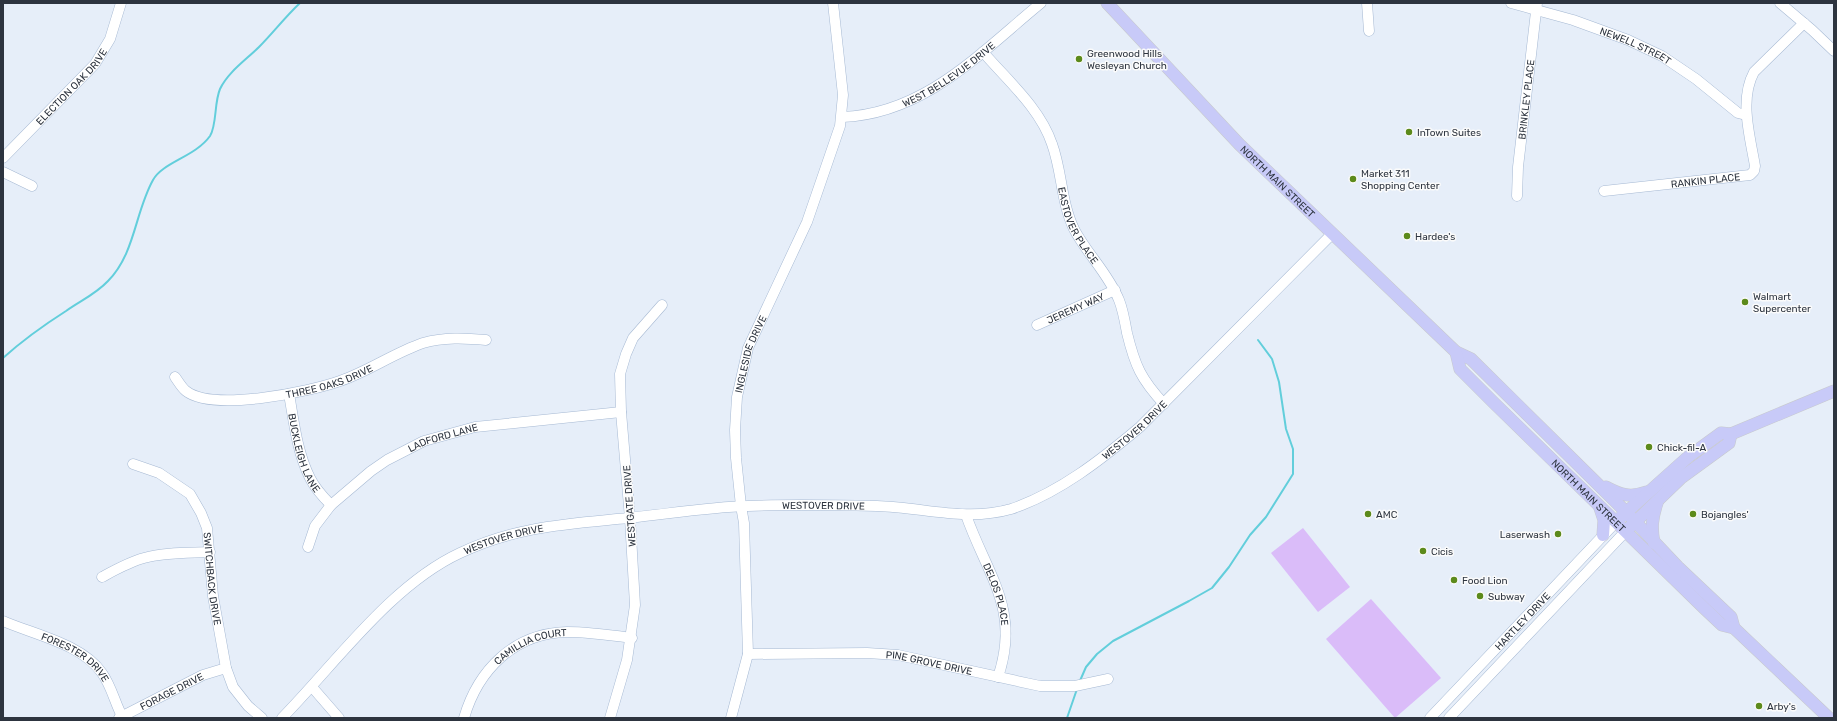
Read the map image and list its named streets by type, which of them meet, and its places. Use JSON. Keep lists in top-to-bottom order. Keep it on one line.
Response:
{"streets":{"main road":["NORTH MAIN STREET"],"street":["NEWELL STREET","WEST BELLEVUE DRIVE","ELECTION OAK DRIVE","BRINKLEY PLACE","RANKIN PLACE","EASTOVER PLACE","JEREMY WAY","INGLESIDE DRIVE","THREE OAKS DRIVE","WESTOVER DRIVE","LADFORD LANE","BUCKLEIGH LANE","WESTGATE DRIVE","SWITCHBACK DRIVE","DELOS PLACE","HARTLEY DRIVE","CAMILLIA COURT","FORESTER DRIVE","PINE GROVE DRIVE","FORAGE DRIVE"]},"crossings":[["NEWELL STREET","BRINKLEY PLACE"],["NEWELL STREET","RANKIN PLACE"],["WEST BELLEVUE DRIVE","EASTOVER PLACE"],["WEST BELLEVUE DRIVE","INGLESIDE DRIVE"],["NORTH MAIN STREET","WESTOVER DRIVE"],["NORTH MAIN STREET","HARTLEY DRIVE"],["EASTOVER PLACE","JEREMY WAY"],["EASTOVER PLACE","WESTOVER DRIVE"],["INGLESIDE DRIVE","WESTOVER DRIVE"],["INGLESIDE DRIVE","PINE GROVE DRIVE"],["THREE OAKS DRIVE","BUCKLEIGH LANE"],["WESTOVER DRIVE","WESTGATE DRIVE"],["WESTOVER DRIVE","DELOS PLACE"],["LADFORD LANE","BUCKLEIGH LANE"],["LADFORD LANE","WESTGATE DRIVE"],["WESTGATE DRIVE","CAMILLIA COURT"],["SWITCHBACK DRIVE","FORAGE DRIVE"],["DELOS PLACE","PINE GROVE DRIVE"],["FORESTER DRIVE","FORAGE DRIVE"]],"places":["Greenwood Hills Wesleyan Church","InTown Suites","Market 311 Shopping Center","Hardee's","Walmart Supercenter","Chick-fil-A","AMC","Bojangles'","Laserwash","Cicis","Food Lion","Subway","Arby's"]}
